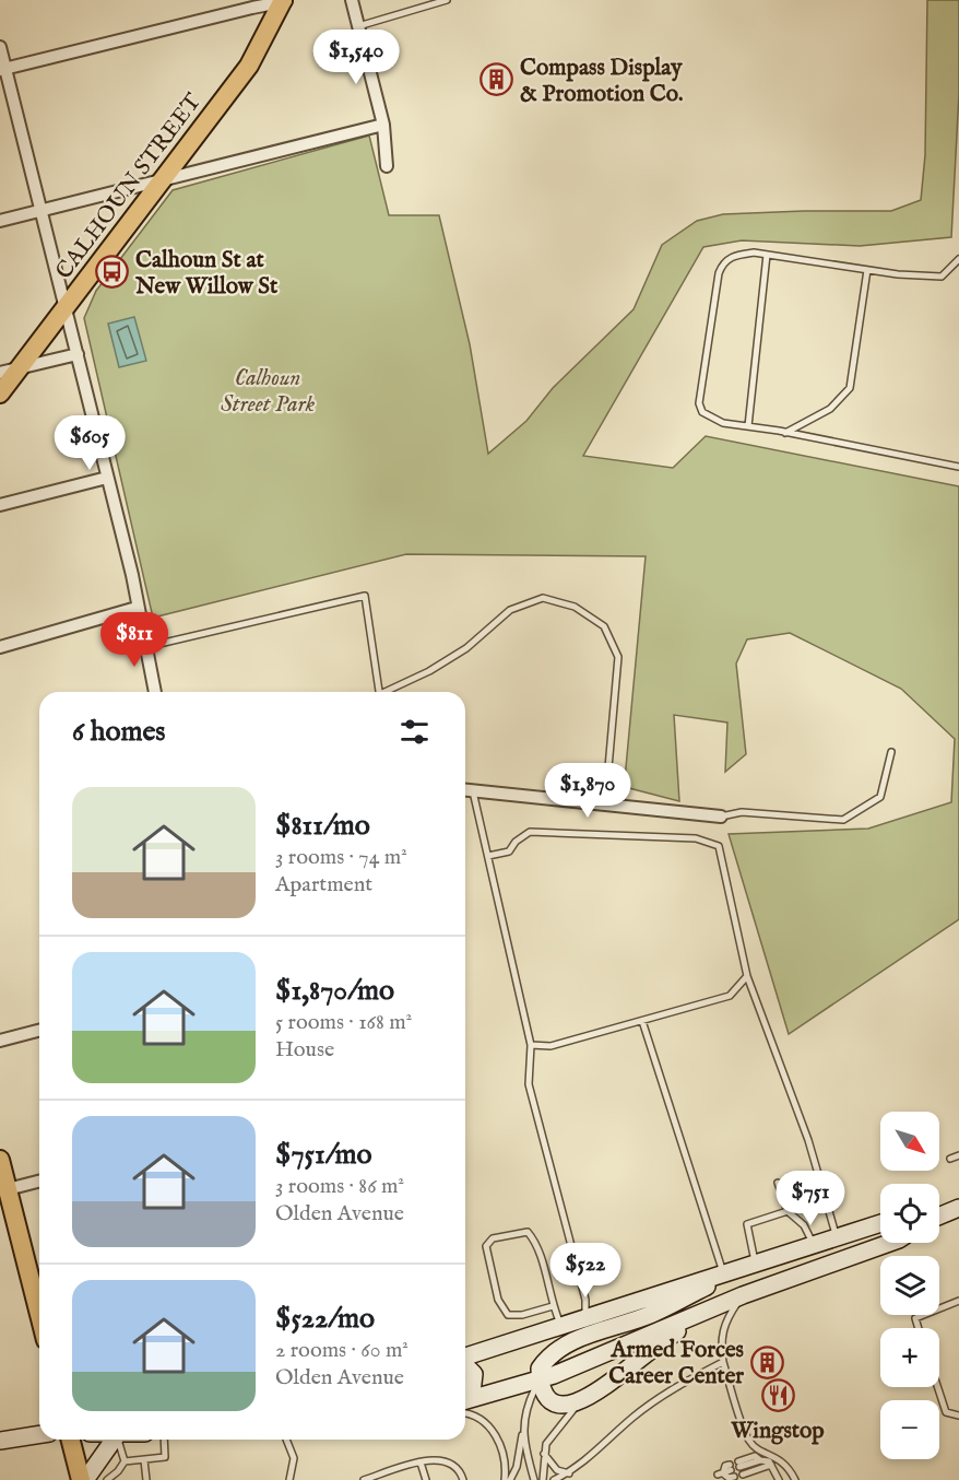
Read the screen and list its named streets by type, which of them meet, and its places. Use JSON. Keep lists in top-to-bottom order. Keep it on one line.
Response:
{"streets":{"main road":["CALHOUN STREET"]},"parks":["Calhoun Street Park"],"places":{"building":["Compass Display & Promotion Co.","Armed Forces Career Center"],"bus stop":["Calhoun St at New Willow St"],"restaurant":["Wingstop"]},"north":"bottom right","page":{"price":["$1,540","$605","$811","$1,870","$751","$522"],"heading":"6 homes","list":[{"name":"$811/mo","note":"3 rooms · 74 m² · Apartment"},{"name":"$1,870/mo","note":"5 rooms · 168 m² · House"},{"name":"$751/mo","note":"3 rooms · 86 m² · Olden Avenue"},{"name":"$522/mo","note":"2 rooms · 60 m² · Olden Avenue"}],"map_buttons":["+","−"]}}
